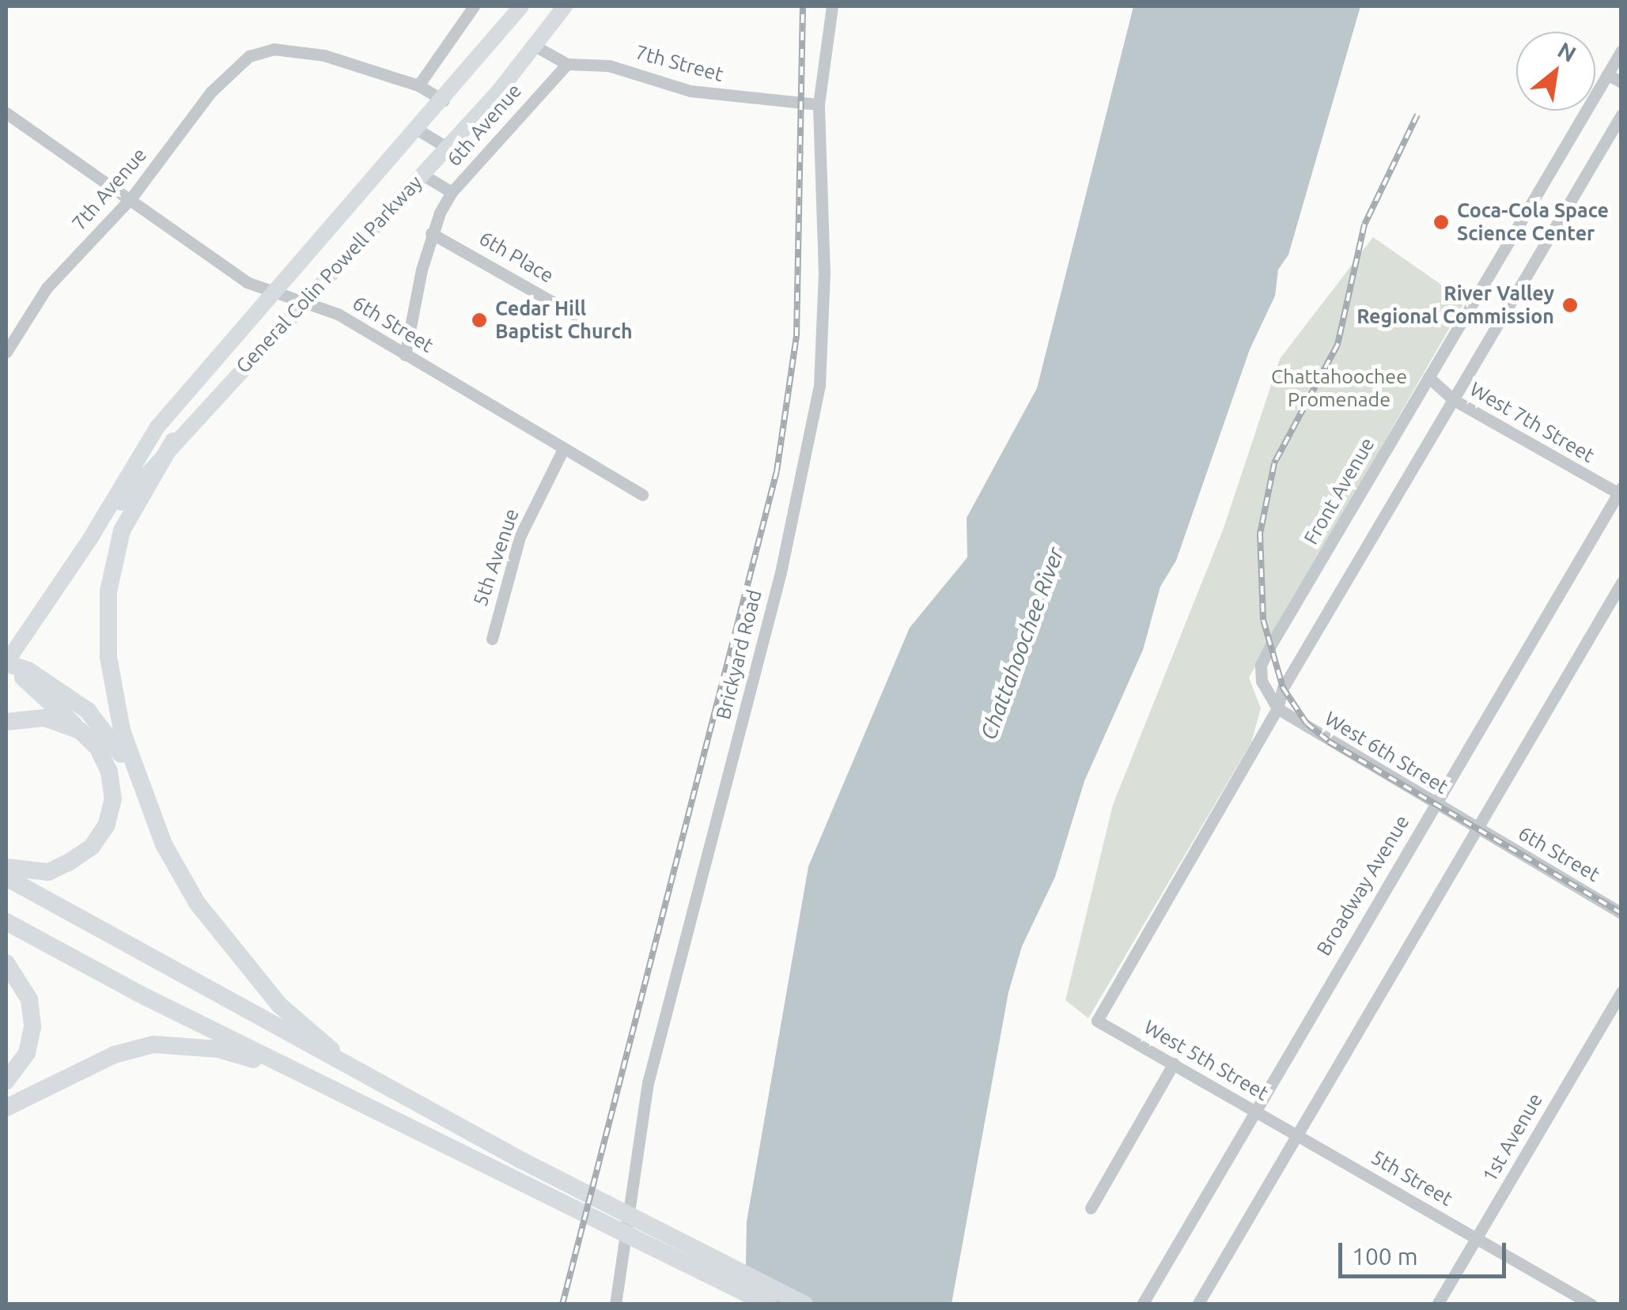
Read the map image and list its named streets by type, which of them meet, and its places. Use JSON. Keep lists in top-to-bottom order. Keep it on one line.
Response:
{"streets":{"main road":["General Colin Powell Parkway"],"street":["7th Street","6th Avenue","7th Avenue","6th Place","6th Street","West 7th Street","Front Avenue","5th Avenue","Brickyard Road","West 6th Street","Broadway Avenue","West 5th Street","1st Avenue","5th Street"]},"crossings":[["7th Street","6th Avenue"],["7th Street","General Colin Powell Parkway"],["7th Street","Brickyard Road"],["6th Avenue","6th Place"],["6th Avenue","6th Street"],["7th Avenue","6th Street"],["General Colin Powell Parkway","6th Street"],["6th Street","5th Avenue"],["6th Street","West 6th Street"],["West 7th Street","Front Avenue"],["West 7th Street","Broadway Avenue"],["Front Avenue","West 6th Street"],["Front Avenue","West 5th Street"],["West 6th Street","Broadway Avenue"],["West 6th Street","West 5th Street"],["Broadway Avenue","West 5th Street"],["West 5th Street","5th Street"],["1st Avenue","5th Street"]],"water":["Chattahoochee River"],"parks":["Chattahoochee Promenade"],"places":["Coca-Cola Space Science Center","River Valley Regional Commission","Cedar Hill Baptist Church"],"scale_bar":"100 m","north":"top right"}
